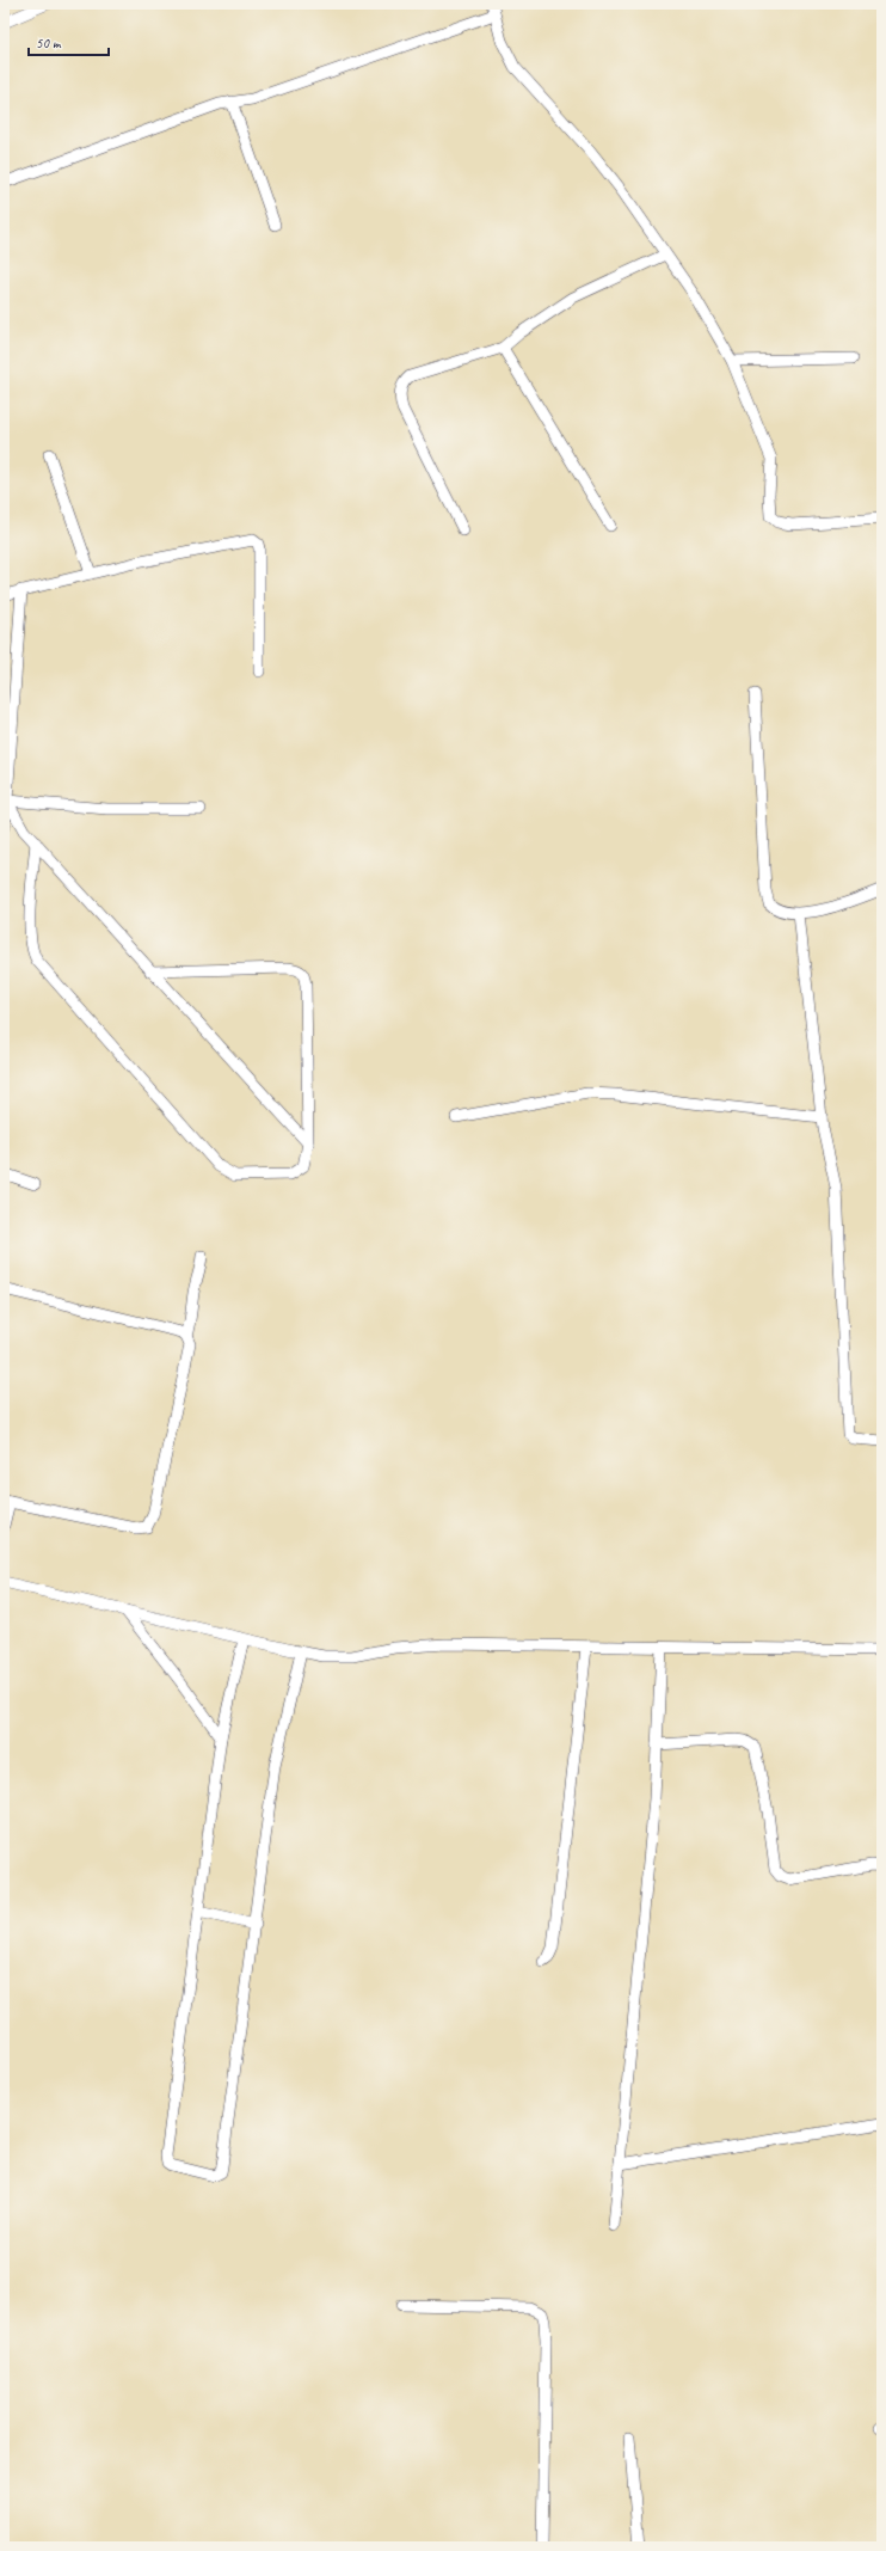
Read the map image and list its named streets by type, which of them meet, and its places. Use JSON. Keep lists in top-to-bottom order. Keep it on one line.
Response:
{"scale_bar":"50 m"}
